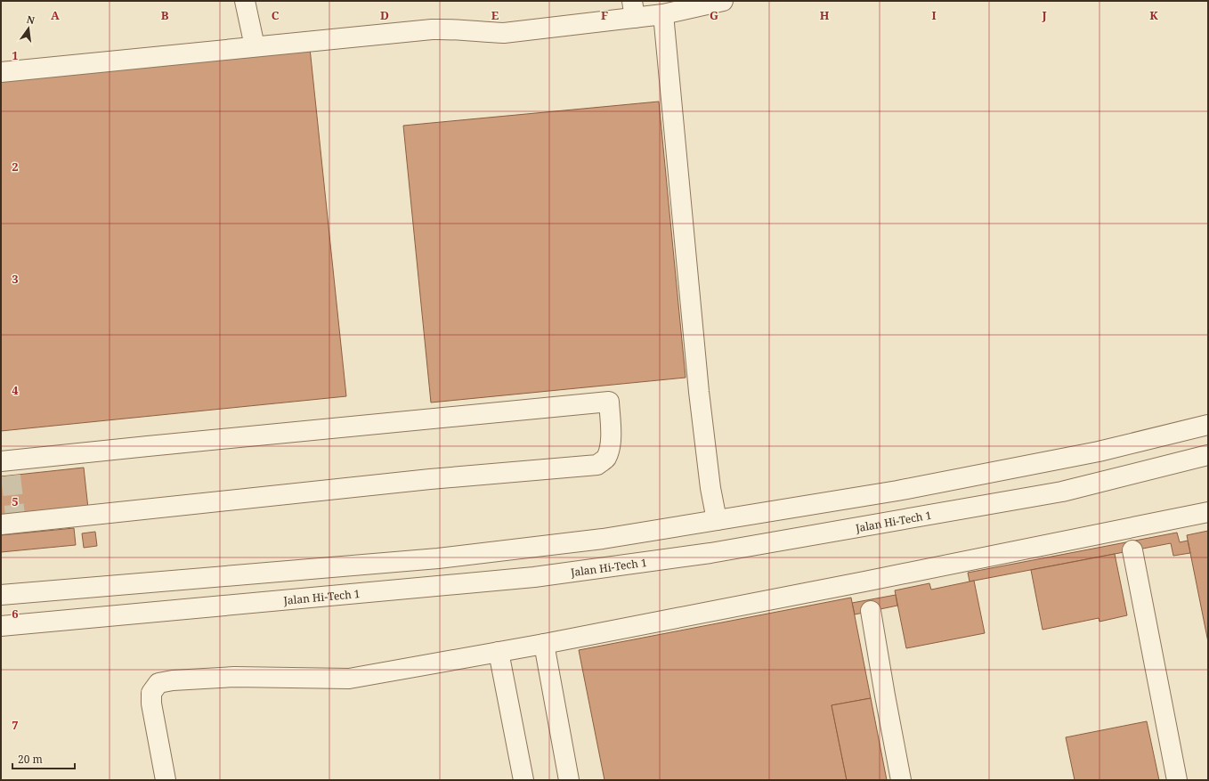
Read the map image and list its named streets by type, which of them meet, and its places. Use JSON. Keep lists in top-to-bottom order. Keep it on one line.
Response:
{"streets":{"street":["Jalan Hi-Tech 1"]},"scale_bar":"20 m","north":"top","grid":{"columns":["A","B","C","D","E","F","G","H","I","J","K"],"rows":["1","2","3","4","5","6","7"]}}
